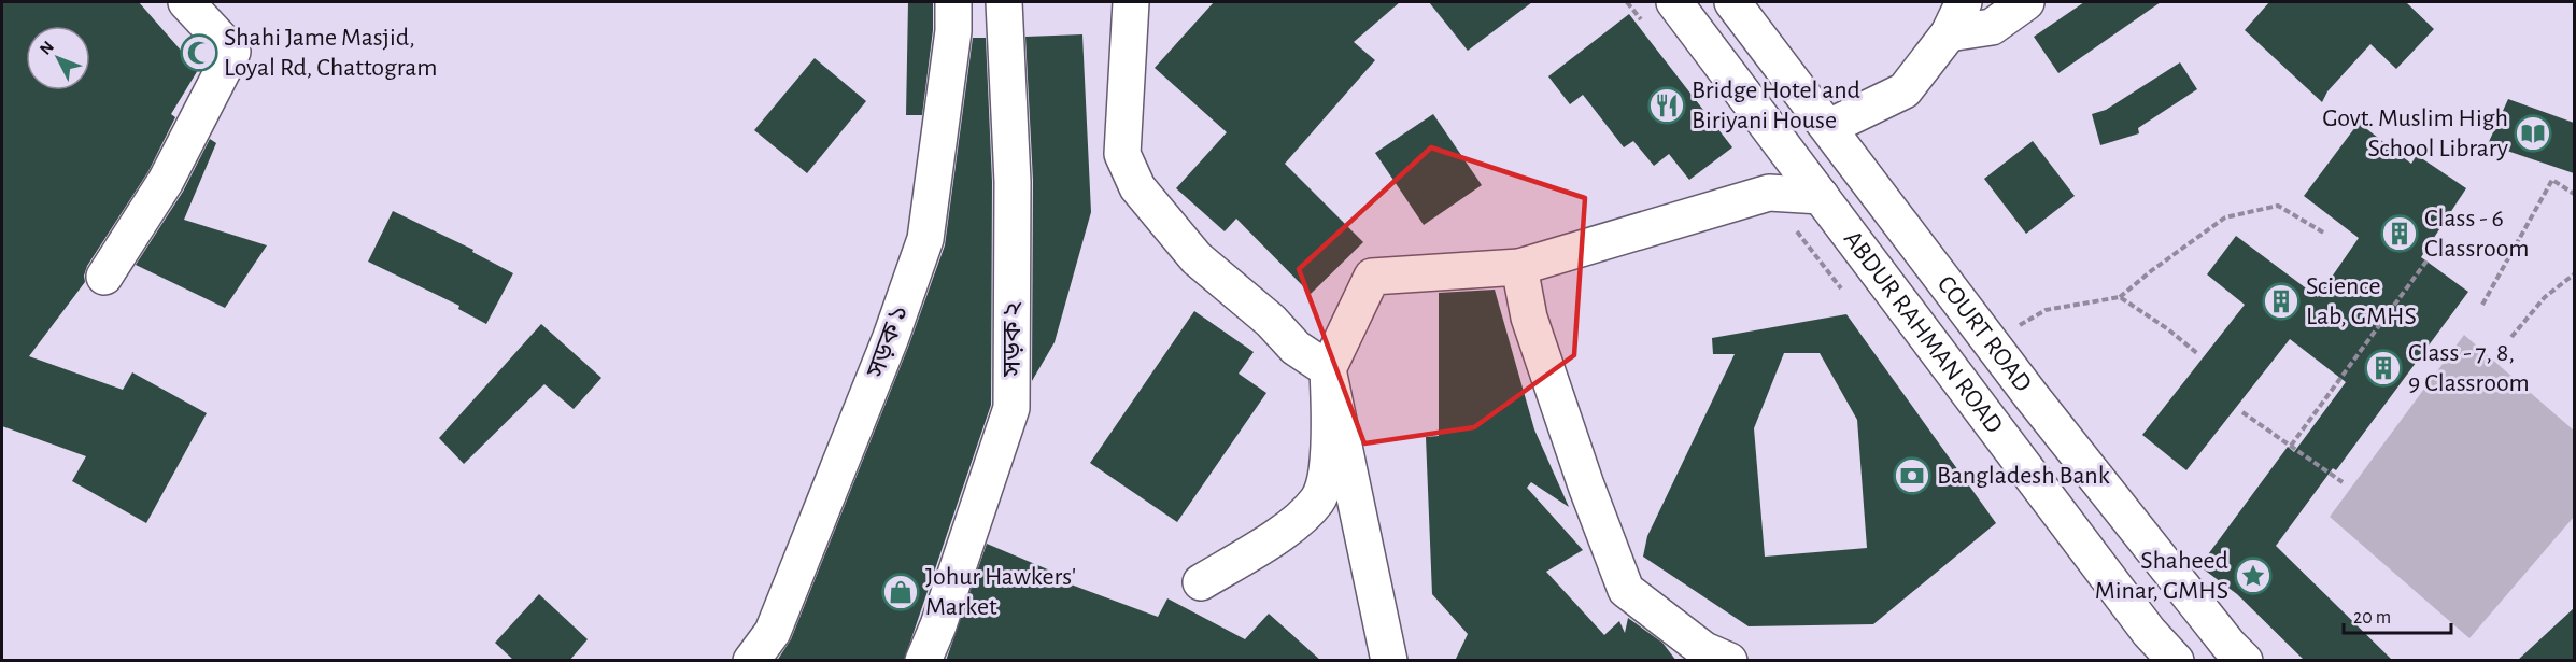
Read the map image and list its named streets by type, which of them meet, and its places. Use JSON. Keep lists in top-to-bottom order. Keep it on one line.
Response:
{"streets":{"street":["ABDUR RAHMAN ROAD","COURT ROAD","সড়ক ২","সড়ক ১"]},"places":{"mosque":["Shahi Jame Masjid, Loyal Rd, Chattogram"],"restaurant":["Bridge Hotel and Biriyani House"],"library":["Govt. Muslim High School Library"],"building":["Class - 6 Classroom","Science Lab, GMHS","Class - 7, 8, 9 Classroom"],"bank":["Bangladesh Bank"],"place":["Shaheed Minar, GMHS"],"shop":["Johur Hawkers' Market"]},"scale_bar":"20 m","north":"top left"}
